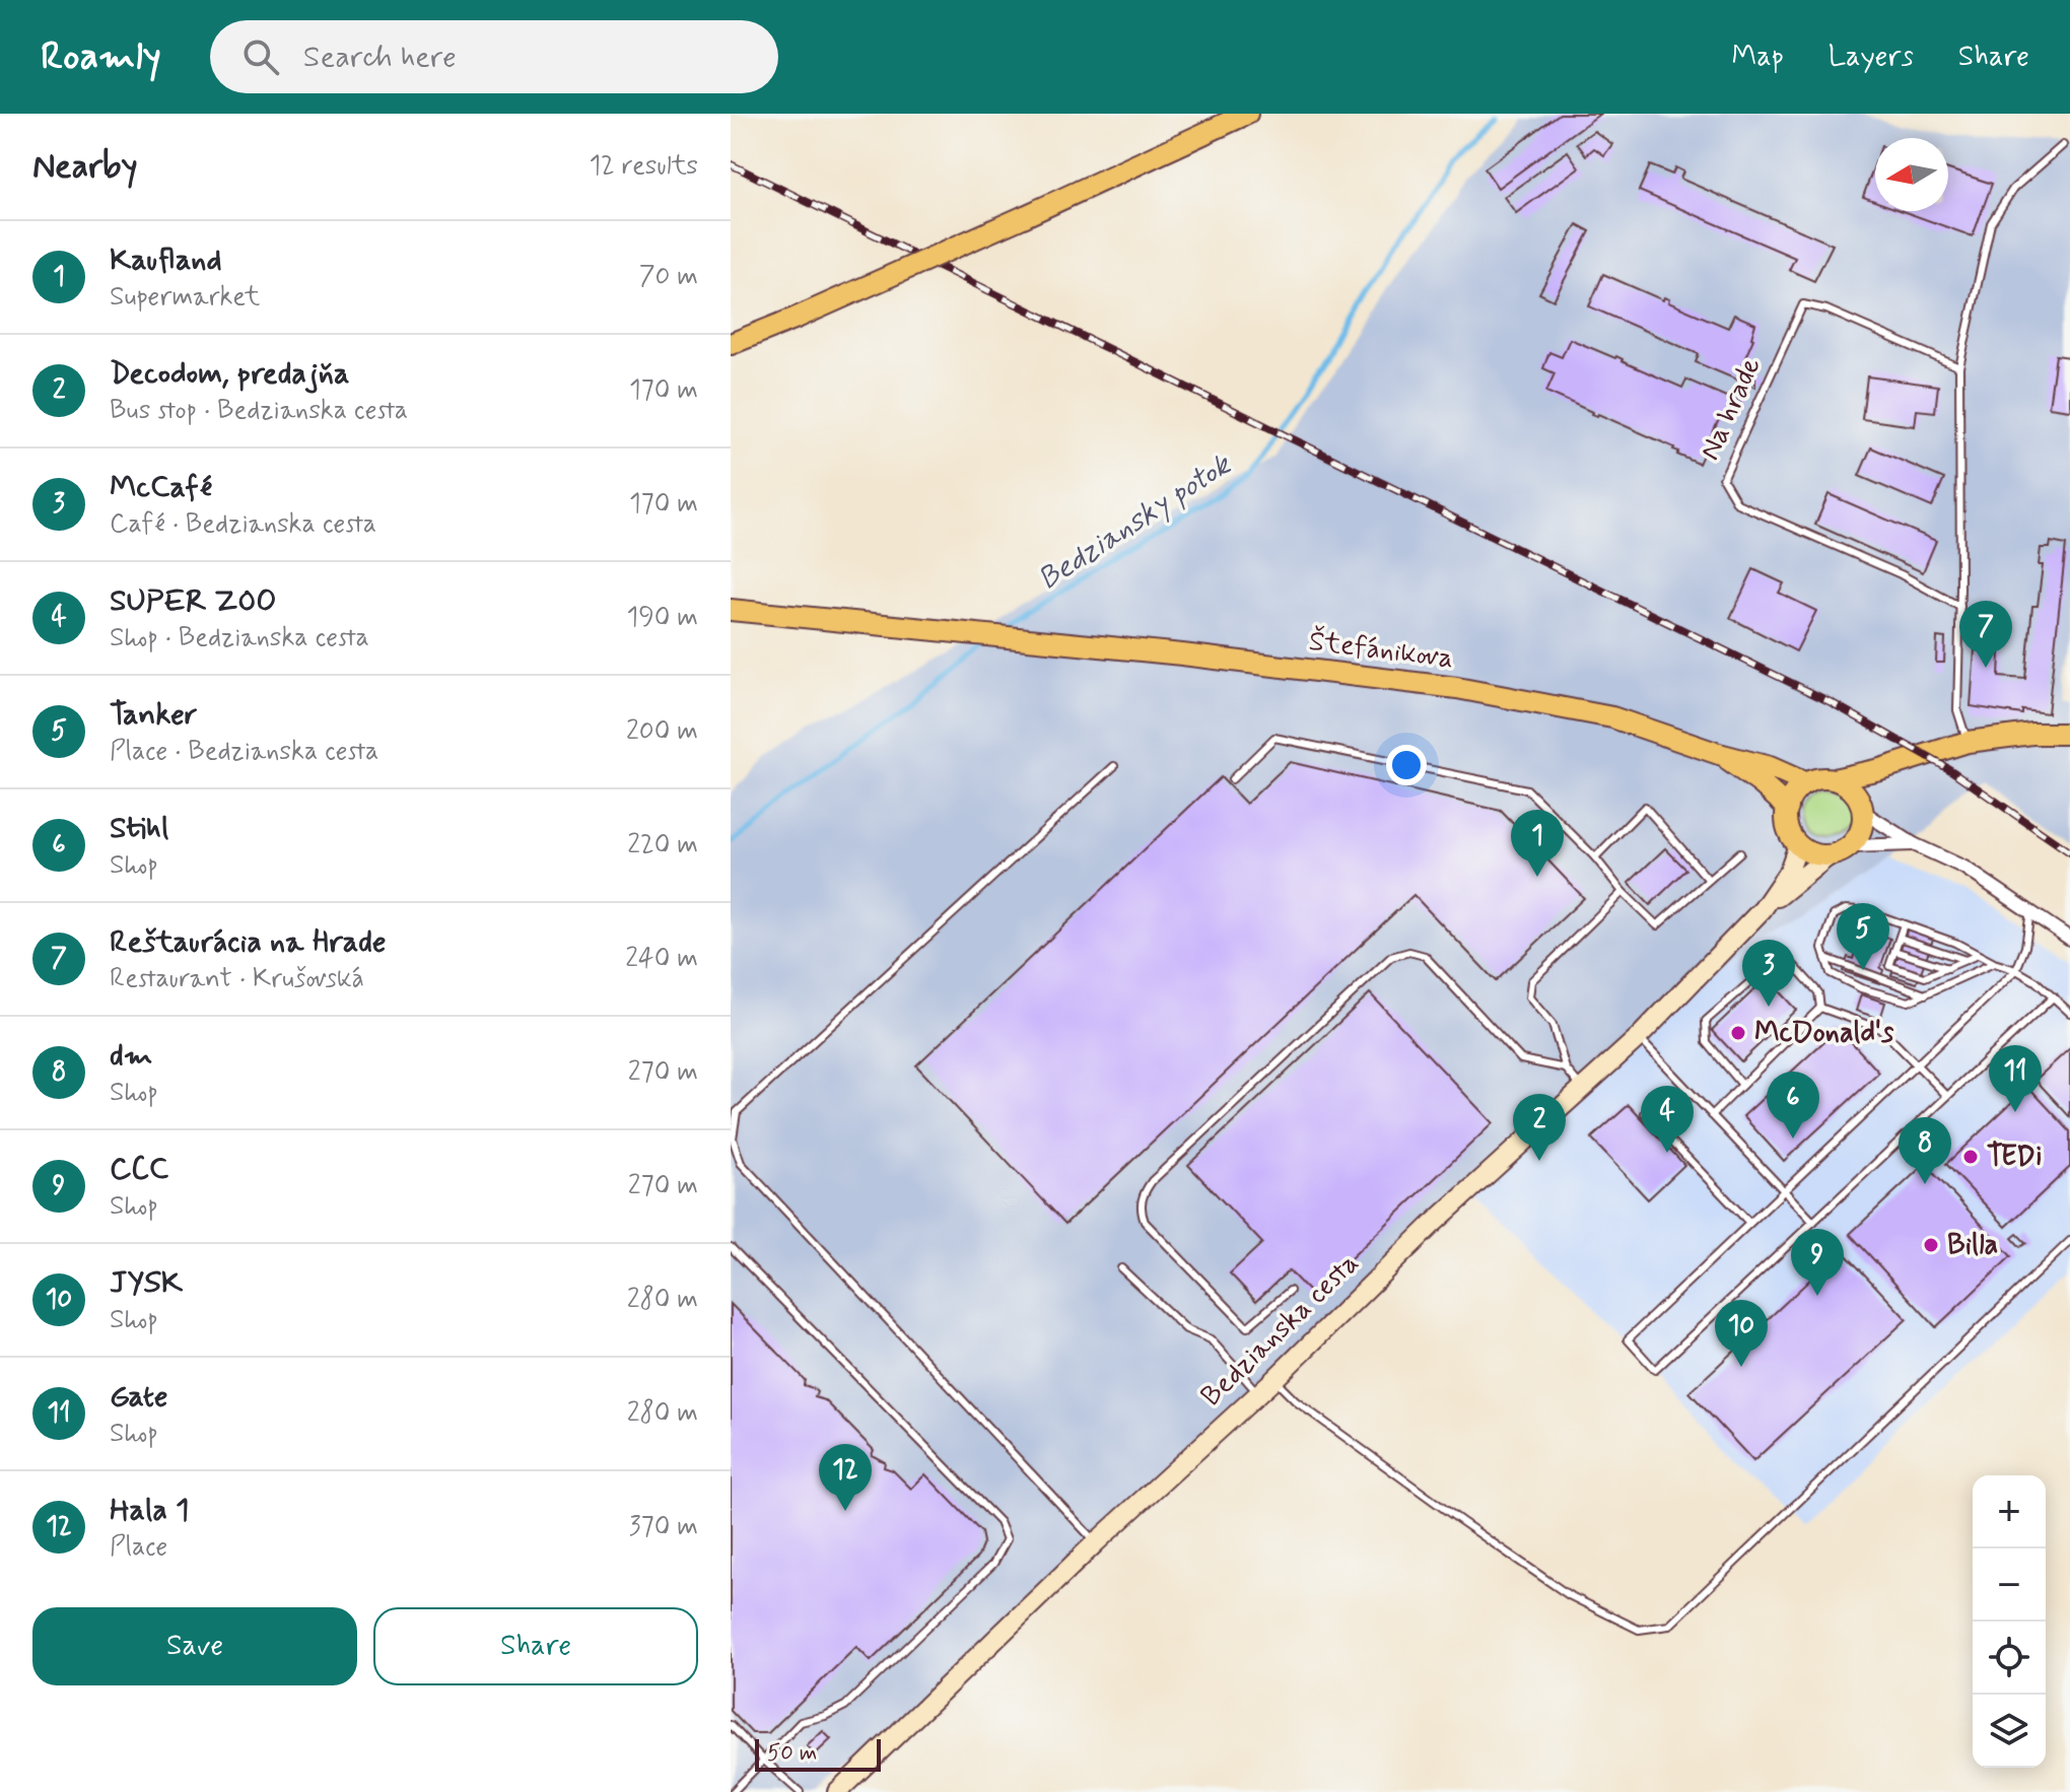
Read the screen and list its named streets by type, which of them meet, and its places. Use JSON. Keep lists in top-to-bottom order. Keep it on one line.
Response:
{"streets":{"main road":["Štefánikova"],"street":["Bedzianska cesta"],"lane":["Na hrade"]},"water":["Bedziansky potok"],"places":["McDonald's","TEDi","Billa"],"scale_bar":"50 m","north":"left","page":{"header":"Roamly","search":"Search here","nav":["Map","Layers","Share"],"heading":["Nearby","12 results"],"list":[{"mark":"1","name":"Kaufland","note":"Supermarket","value":"70 m"},{"mark":"2","name":"Decodom, predajňa","note":"Bus stop · Bedzianska cesta","value":"170 m"},{"mark":"3","name":"McCafé","note":"Café · Bedzianska cesta","value":"170 m"},{"mark":"4","name":"SUPER ZOO","note":"Shop · Bedzianska cesta","value":"190 m"},{"mark":"5","name":"Tanker","note":"Place · Bedzianska cesta","value":"200 m"},{"mark":"6","name":"Stihl","note":"Shop","value":"220 m"},{"mark":"7","name":"Reštaurácia na Hrade","note":"Restaurant · Krušovská","value":"240 m"},{"mark":"8","name":"dm","note":"Shop","value":"270 m"},{"mark":"9","name":"CCC","note":"Shop","value":"270 m"},{"mark":"10","name":"JYSK","note":"Shop","value":"280 m"},{"mark":"11","name":"Gate","note":"Shop","value":"280 m"},{"mark":"12","name":"Hala 1","note":"Place","value":"370 m"}],"pins":["7","1","5","3","11","6","4","2","8","9","10","12"],"map_buttons":["+","−"],"buttons":["Save","Share"],"scale":"50 m"}}
